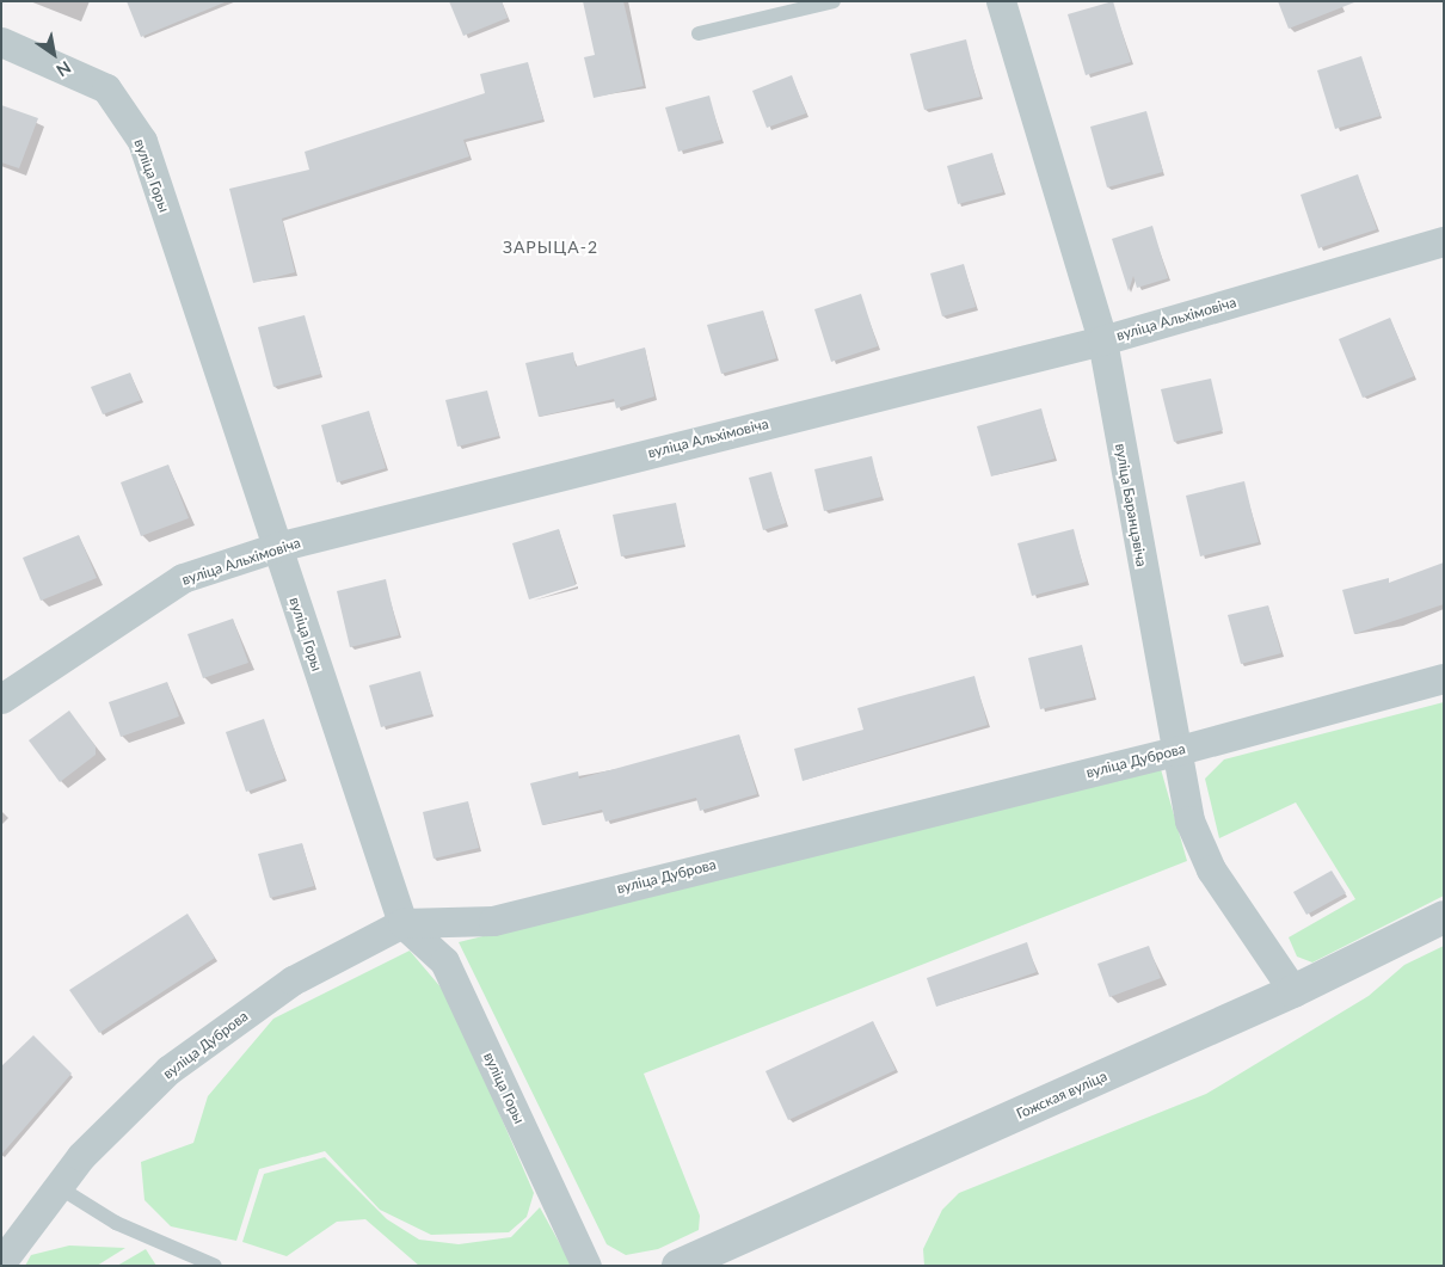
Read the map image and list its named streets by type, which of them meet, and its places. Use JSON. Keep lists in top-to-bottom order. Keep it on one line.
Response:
{"streets":{"street":["вуліца Горы","вуліца Альхімовіча","вуліца Баранцэвіча","вуліца Дуброва","Гожская вуліца"]},"crossings":[["вуліца Горы","вуліца Альхімовіча"],["вуліца Горы","вуліца Дуброва"],["вуліца Альхімовіча","вуліца Баранцэвіча"],["вуліца Баранцэвіча","вуліца Дуброва"],["вуліца Баранцэвіча","Гожская вуліца"]],"districts":["ЗАРЫЦА-2"],"north":"bottom right"}
